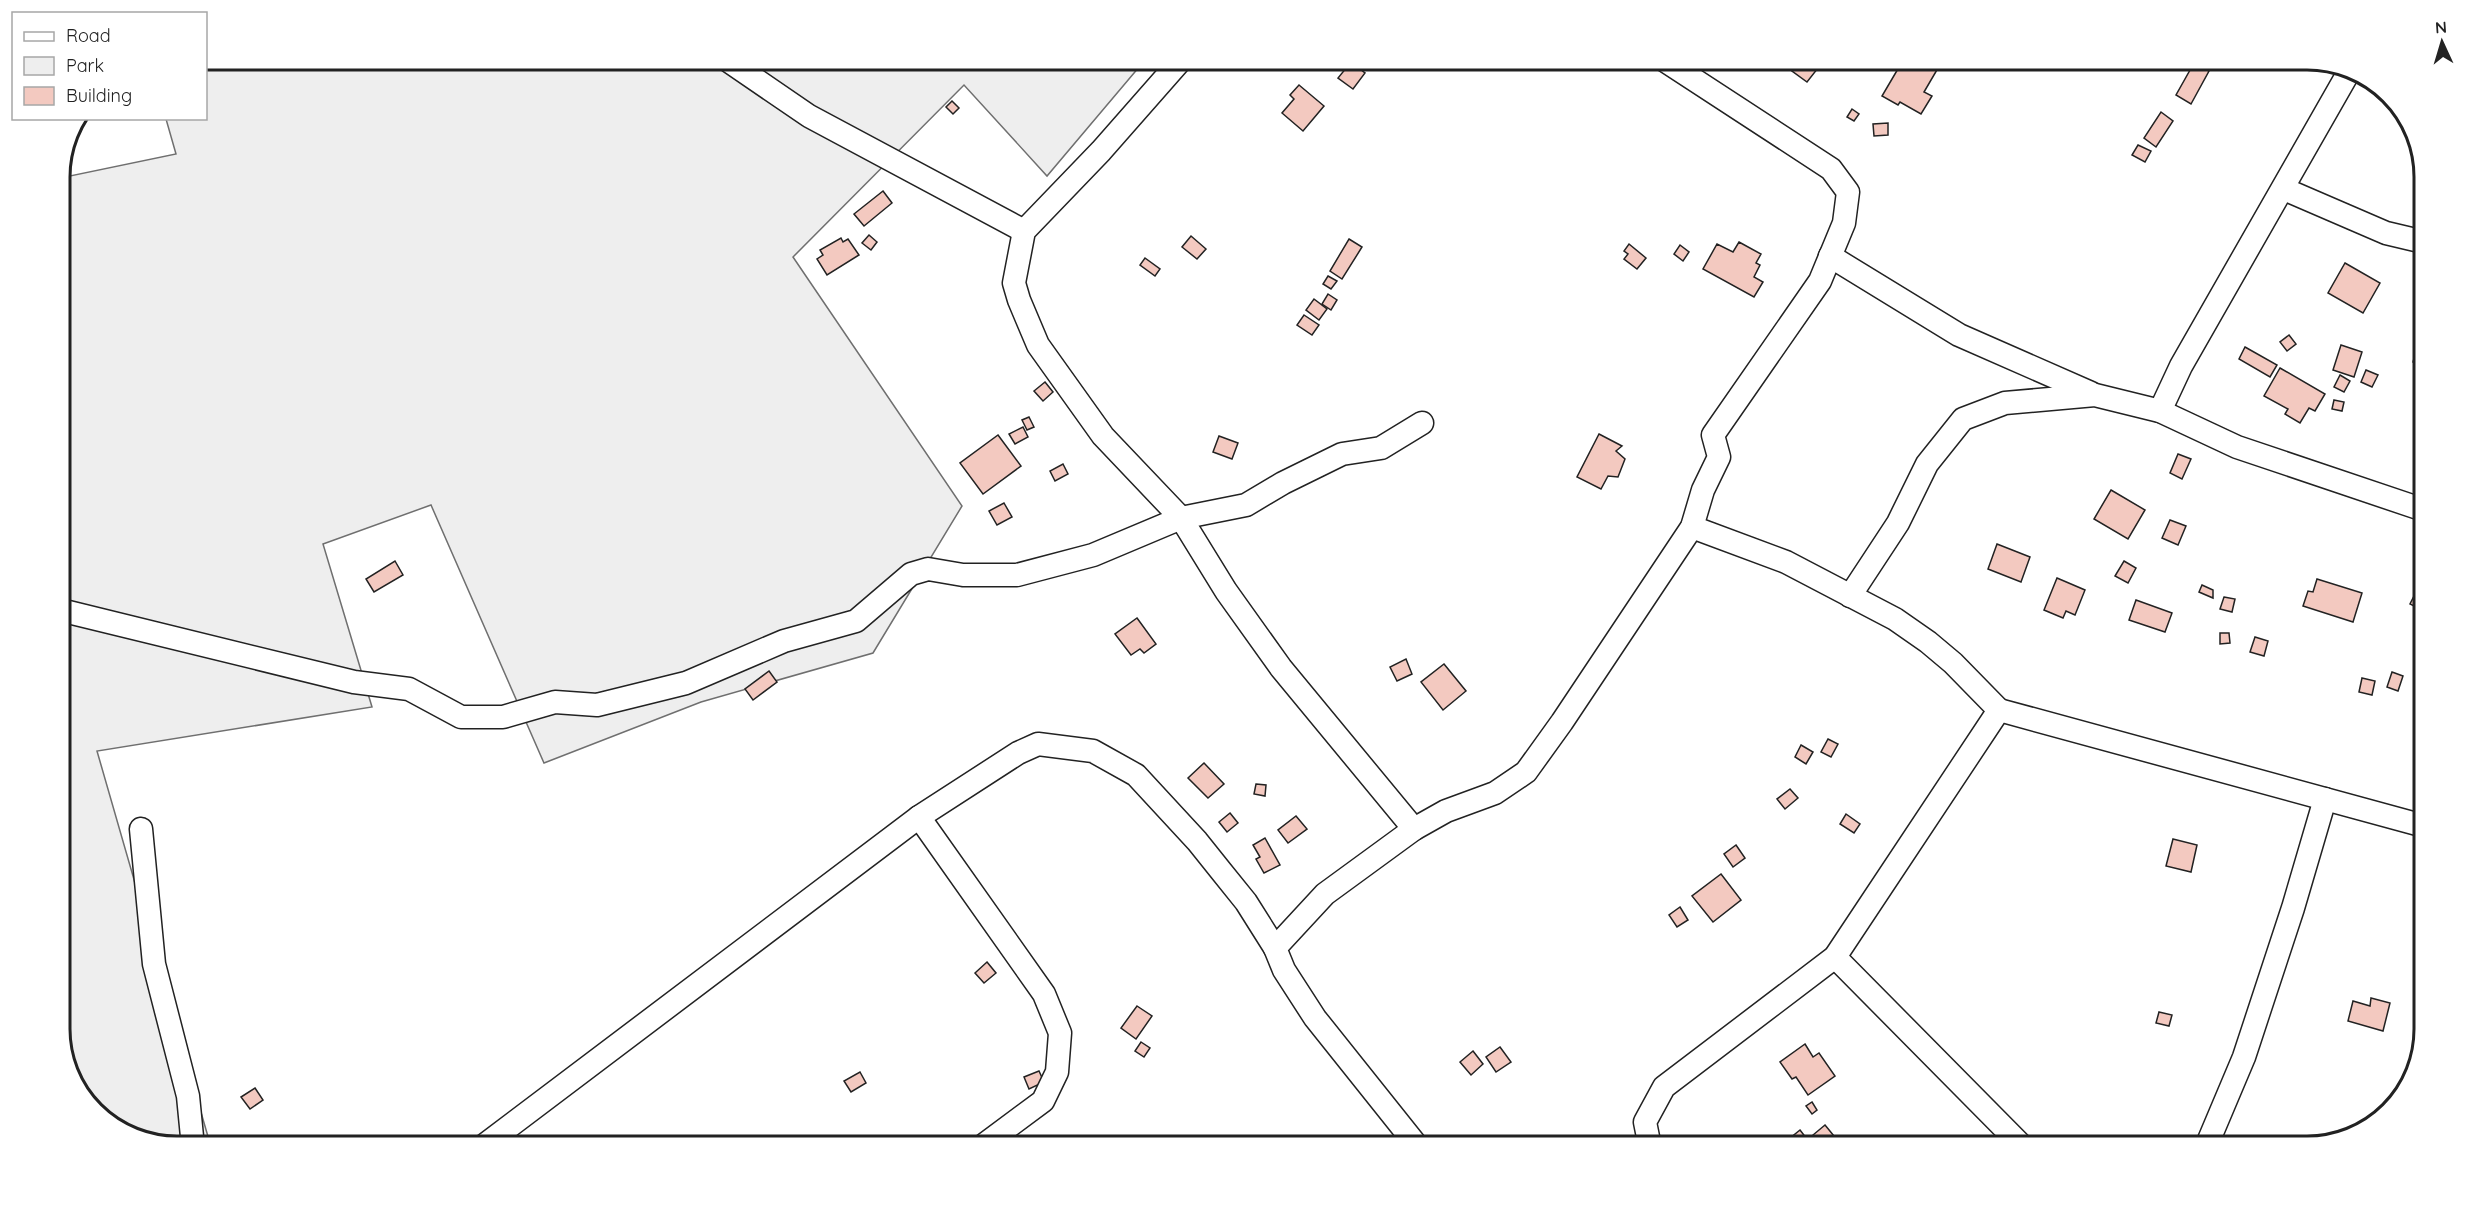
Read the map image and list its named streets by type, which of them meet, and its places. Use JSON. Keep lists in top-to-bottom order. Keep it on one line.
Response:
{"legend":["Road","Park","Building"],"north":"top"}
